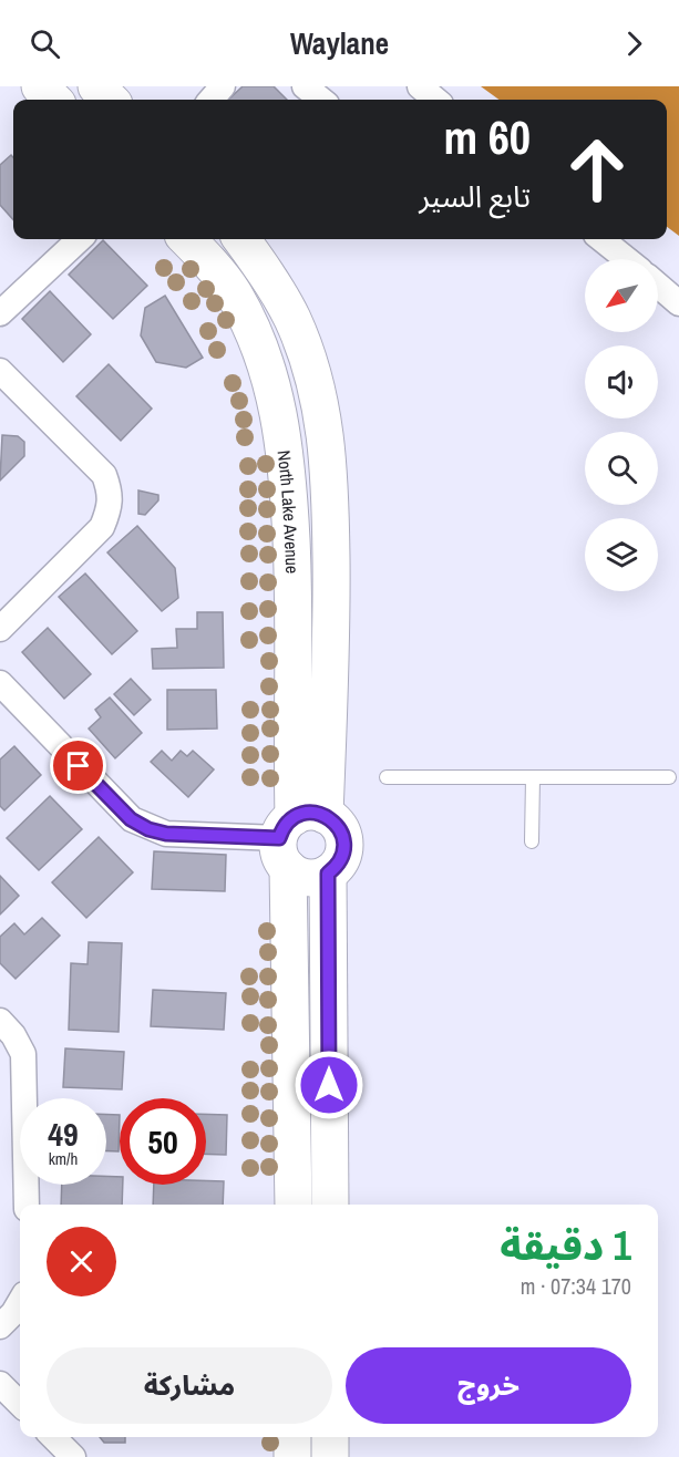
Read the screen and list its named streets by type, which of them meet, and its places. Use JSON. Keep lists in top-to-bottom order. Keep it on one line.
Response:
{"streets":{"main road":["North Lake Avenue"]},"north":"bottom left","page":{"header":"Waylane","turn":["60 m","تابع السير"],"speed":"49 km/h","limit":"50","heading":["1 دقيقة","170 m · 07:34"],"buttons":["خروج","مشاركة"]}}
